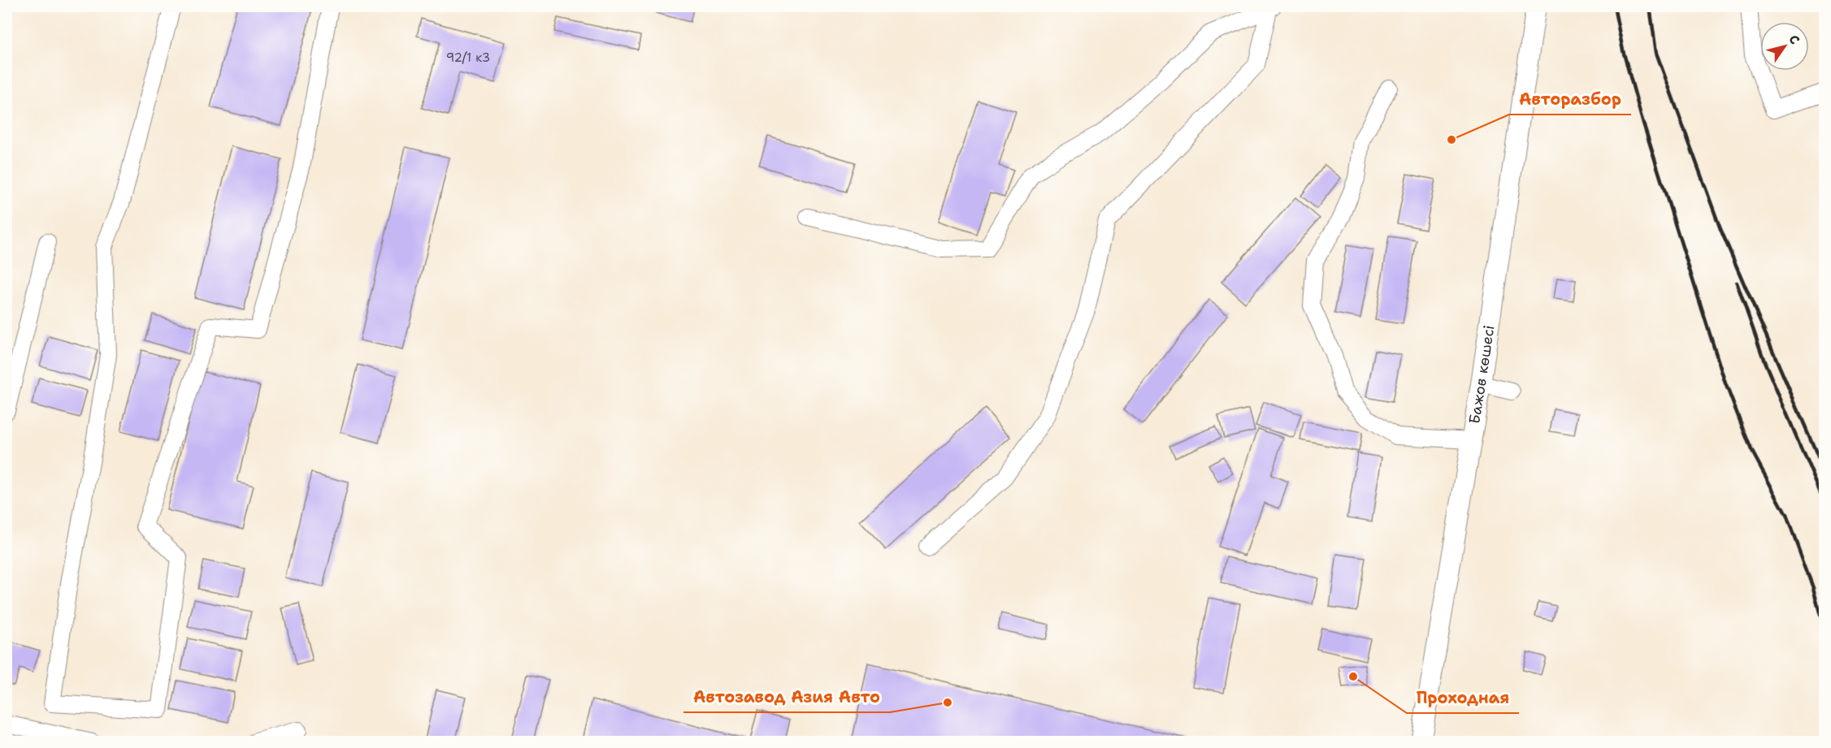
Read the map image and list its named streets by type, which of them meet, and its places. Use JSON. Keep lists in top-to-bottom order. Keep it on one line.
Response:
{"streets":{"main road":["Бажов көшесі"]},"places":["Авторазбор","Проходная","Автозавод Азия Авто"],"house_numbers":["92/1 к3"],"north":"top right"}
